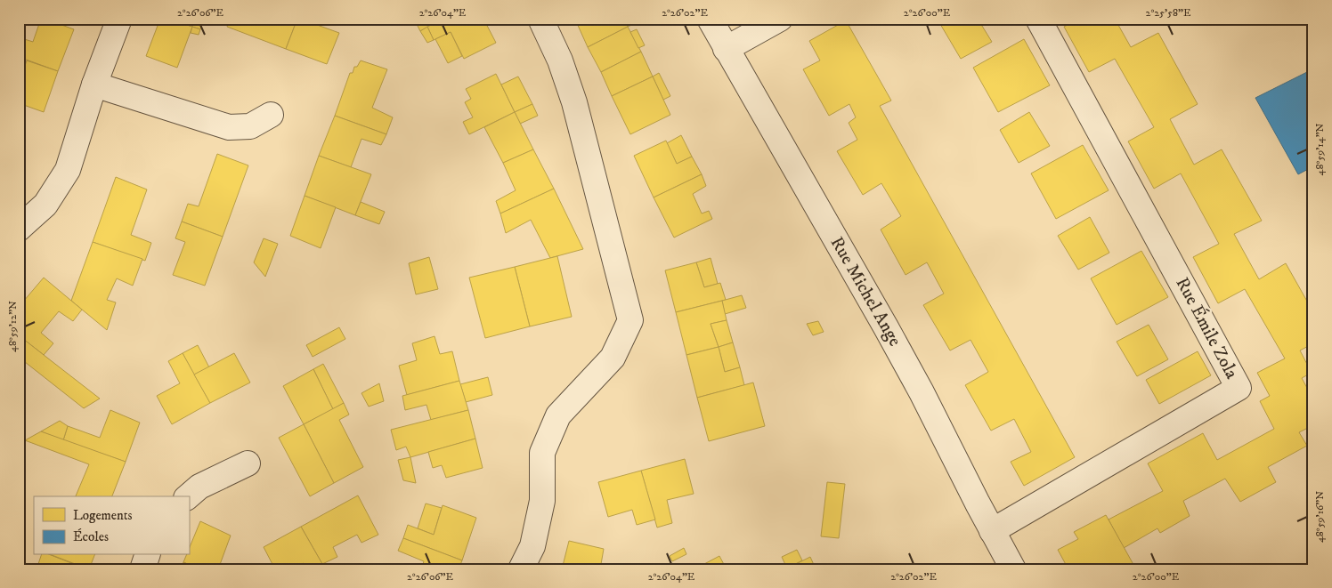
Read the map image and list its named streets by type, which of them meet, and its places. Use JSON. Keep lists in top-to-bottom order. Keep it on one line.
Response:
{"streets":{"street":["Rue Michel Ange","Rue Émile Zola"]},"crossings":[["Rue Michel Ange","Rue Émile Zola"]],"legend":["Logements","Écoles"],"coordinates":["2°26'06\"E","2°26'04\"E","2°26'02\"E","2°26'00\"E","2°25'58\"E","48°59'14\"N","48°59'12\"N","48°59'16\"N"]}
